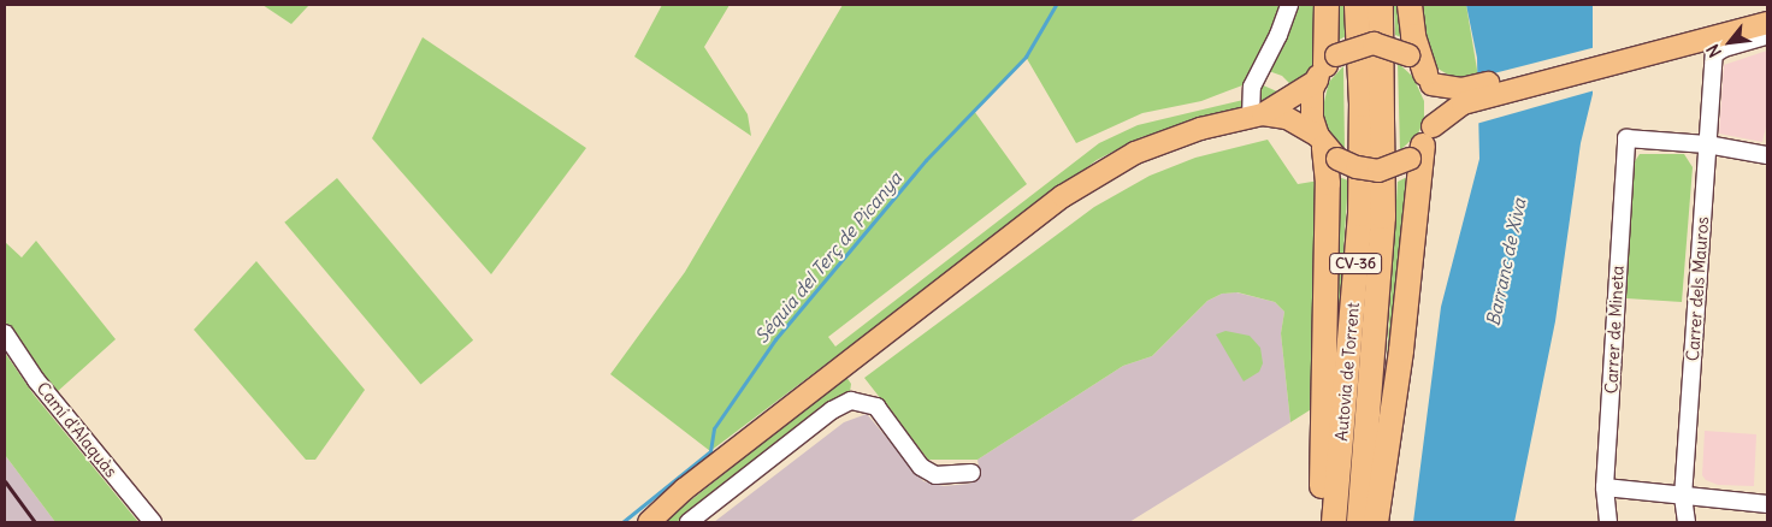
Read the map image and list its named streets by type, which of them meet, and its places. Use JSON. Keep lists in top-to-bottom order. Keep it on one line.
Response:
{"streets":{"highway":["CV-36","Autovia de Torrent"],"street":["Carrer dels Mauros","Carrer de Mineta","Camí d'Alaquàs"]},"crossings":[["Carrer dels Mauros","Carrer de Mineta"]],"water":["Séquia del Terç de Picanya","Barranc de Xiva"],"north":"bottom left"}
